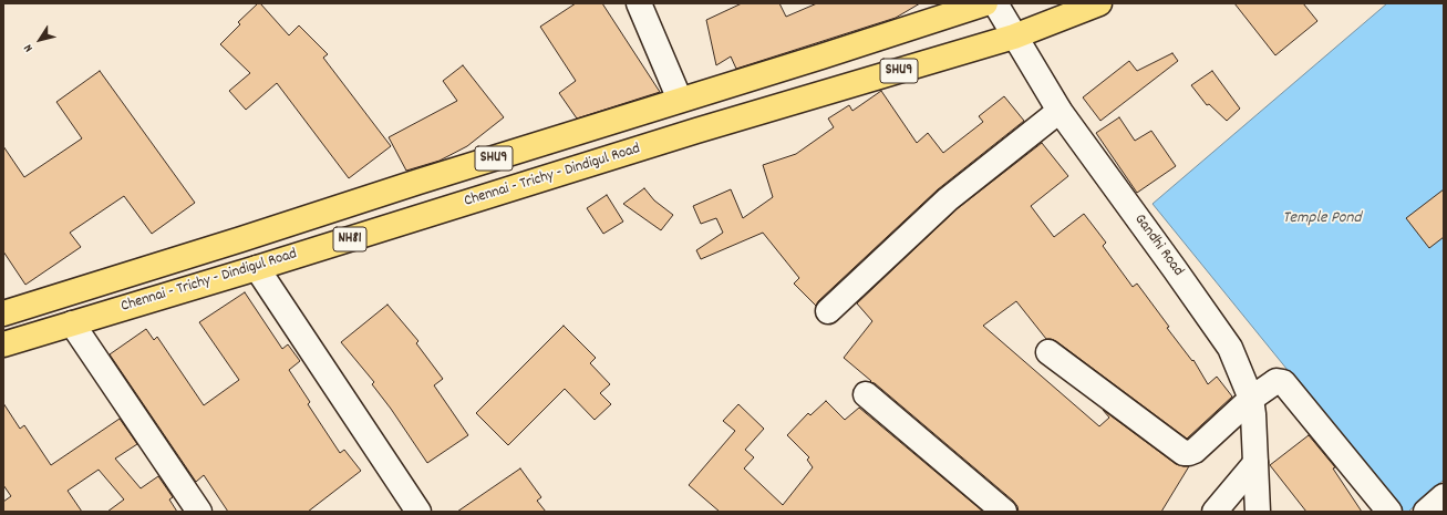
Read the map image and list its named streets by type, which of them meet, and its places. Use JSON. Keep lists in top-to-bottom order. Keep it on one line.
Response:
{"streets":{"highway":["SHU9","Chennai - Trichy - Dindigul Road","NH81"],"street":["Gandhi Road"]},"crossings":[["Chennai - Trichy - Dindigul Road","Gandhi Road"]],"water":["Temple Pond"],"north":"bottom left"}
